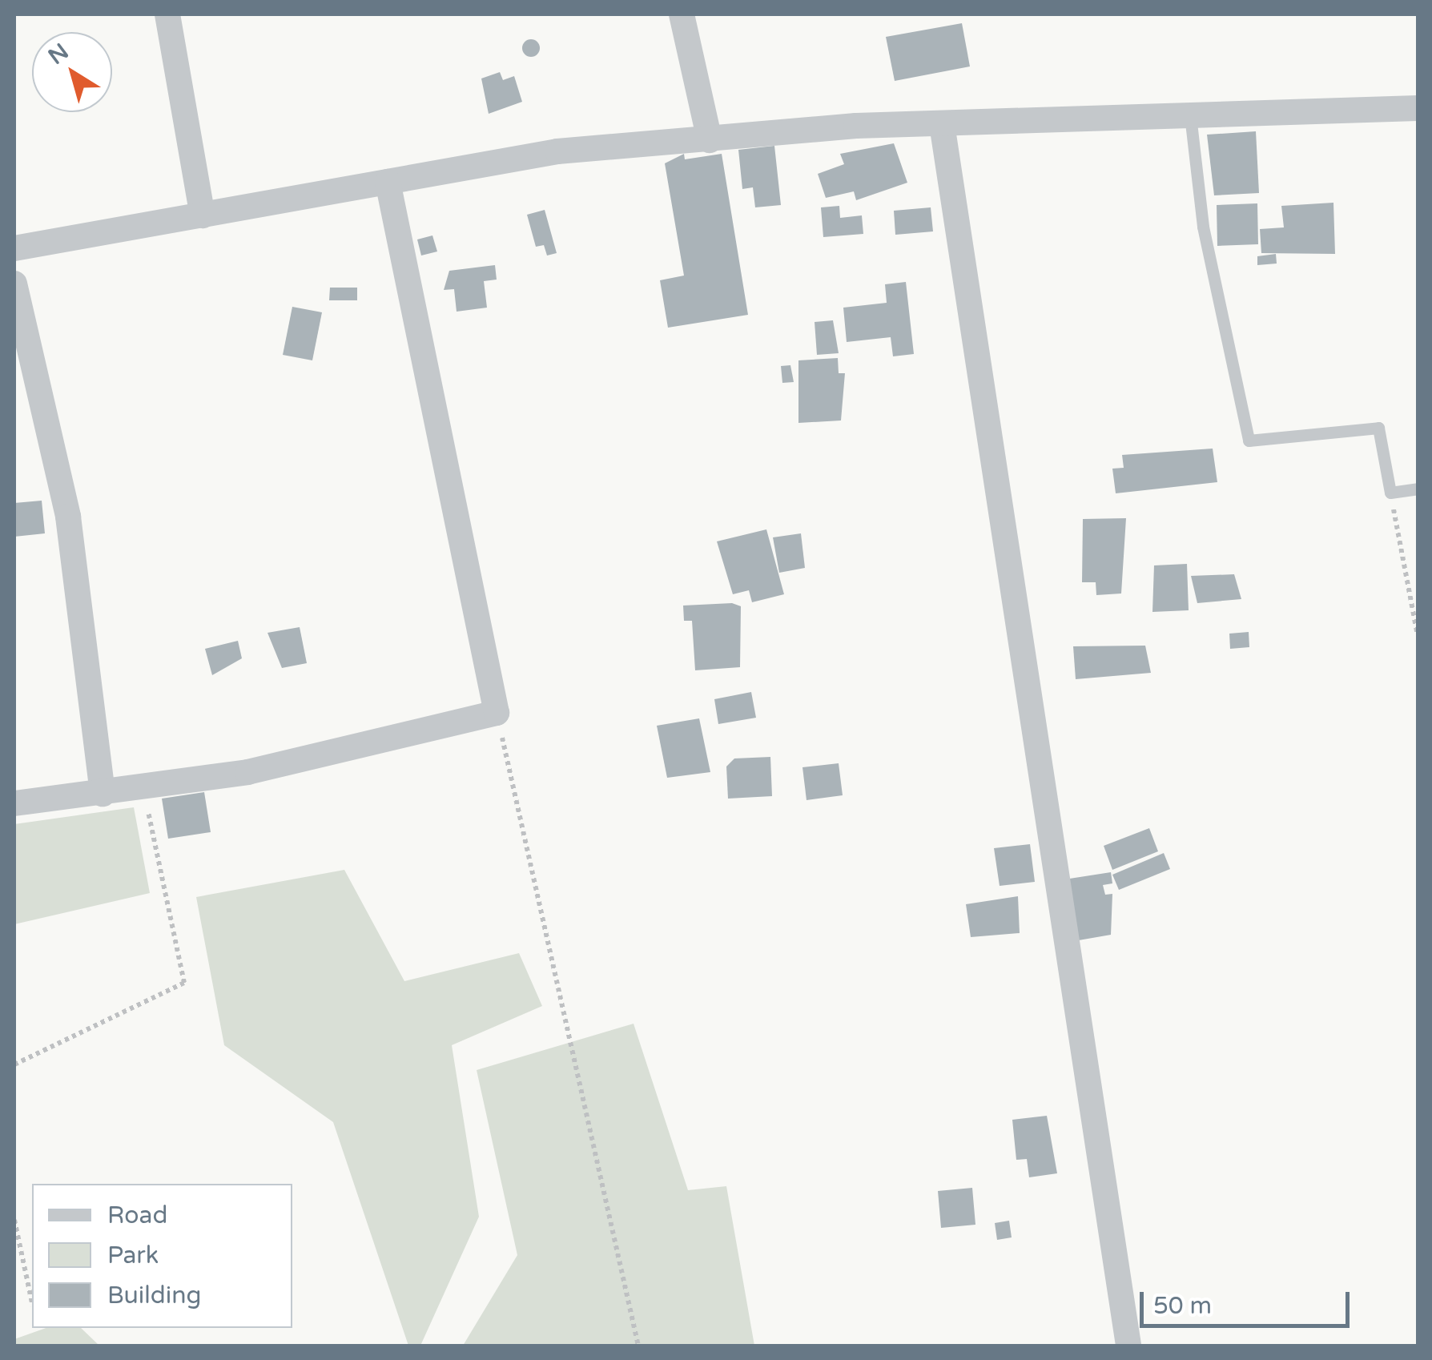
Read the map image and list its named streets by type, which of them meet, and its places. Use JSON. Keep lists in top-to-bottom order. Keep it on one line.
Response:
{"legend":["Road","Park","Building"],"scale_bar":"50 m","north":"top left"}
